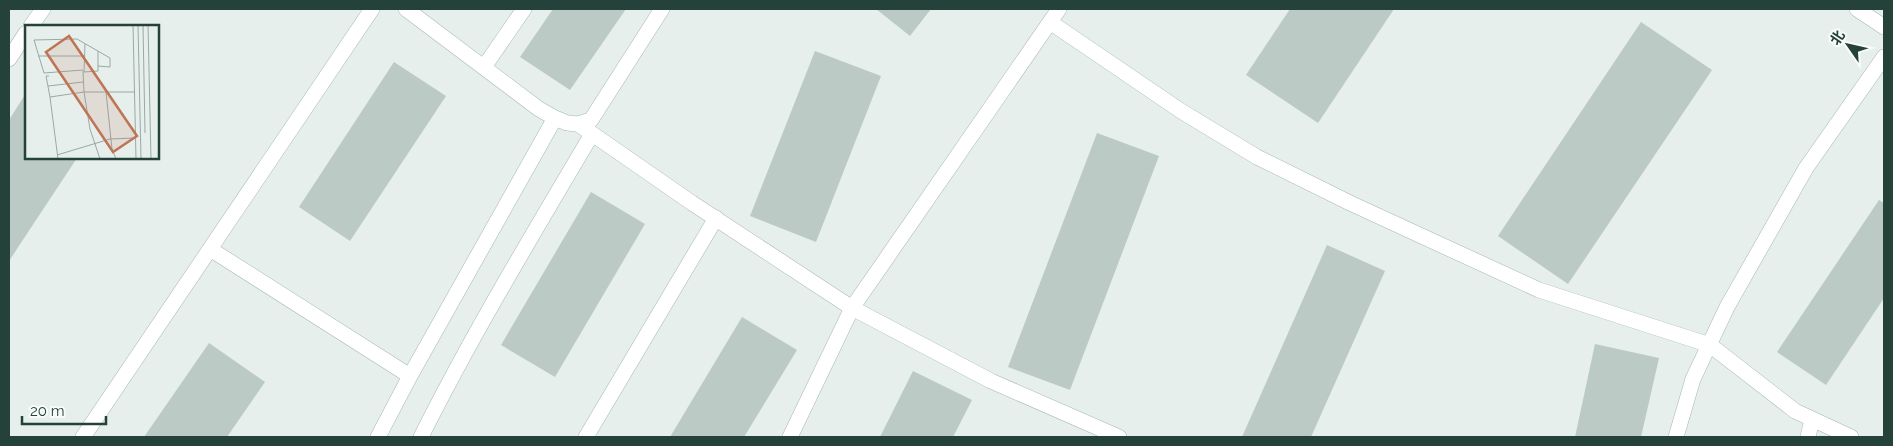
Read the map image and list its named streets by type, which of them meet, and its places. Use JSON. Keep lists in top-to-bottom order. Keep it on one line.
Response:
{"scale_bar":"20 m","north":"top left"}
